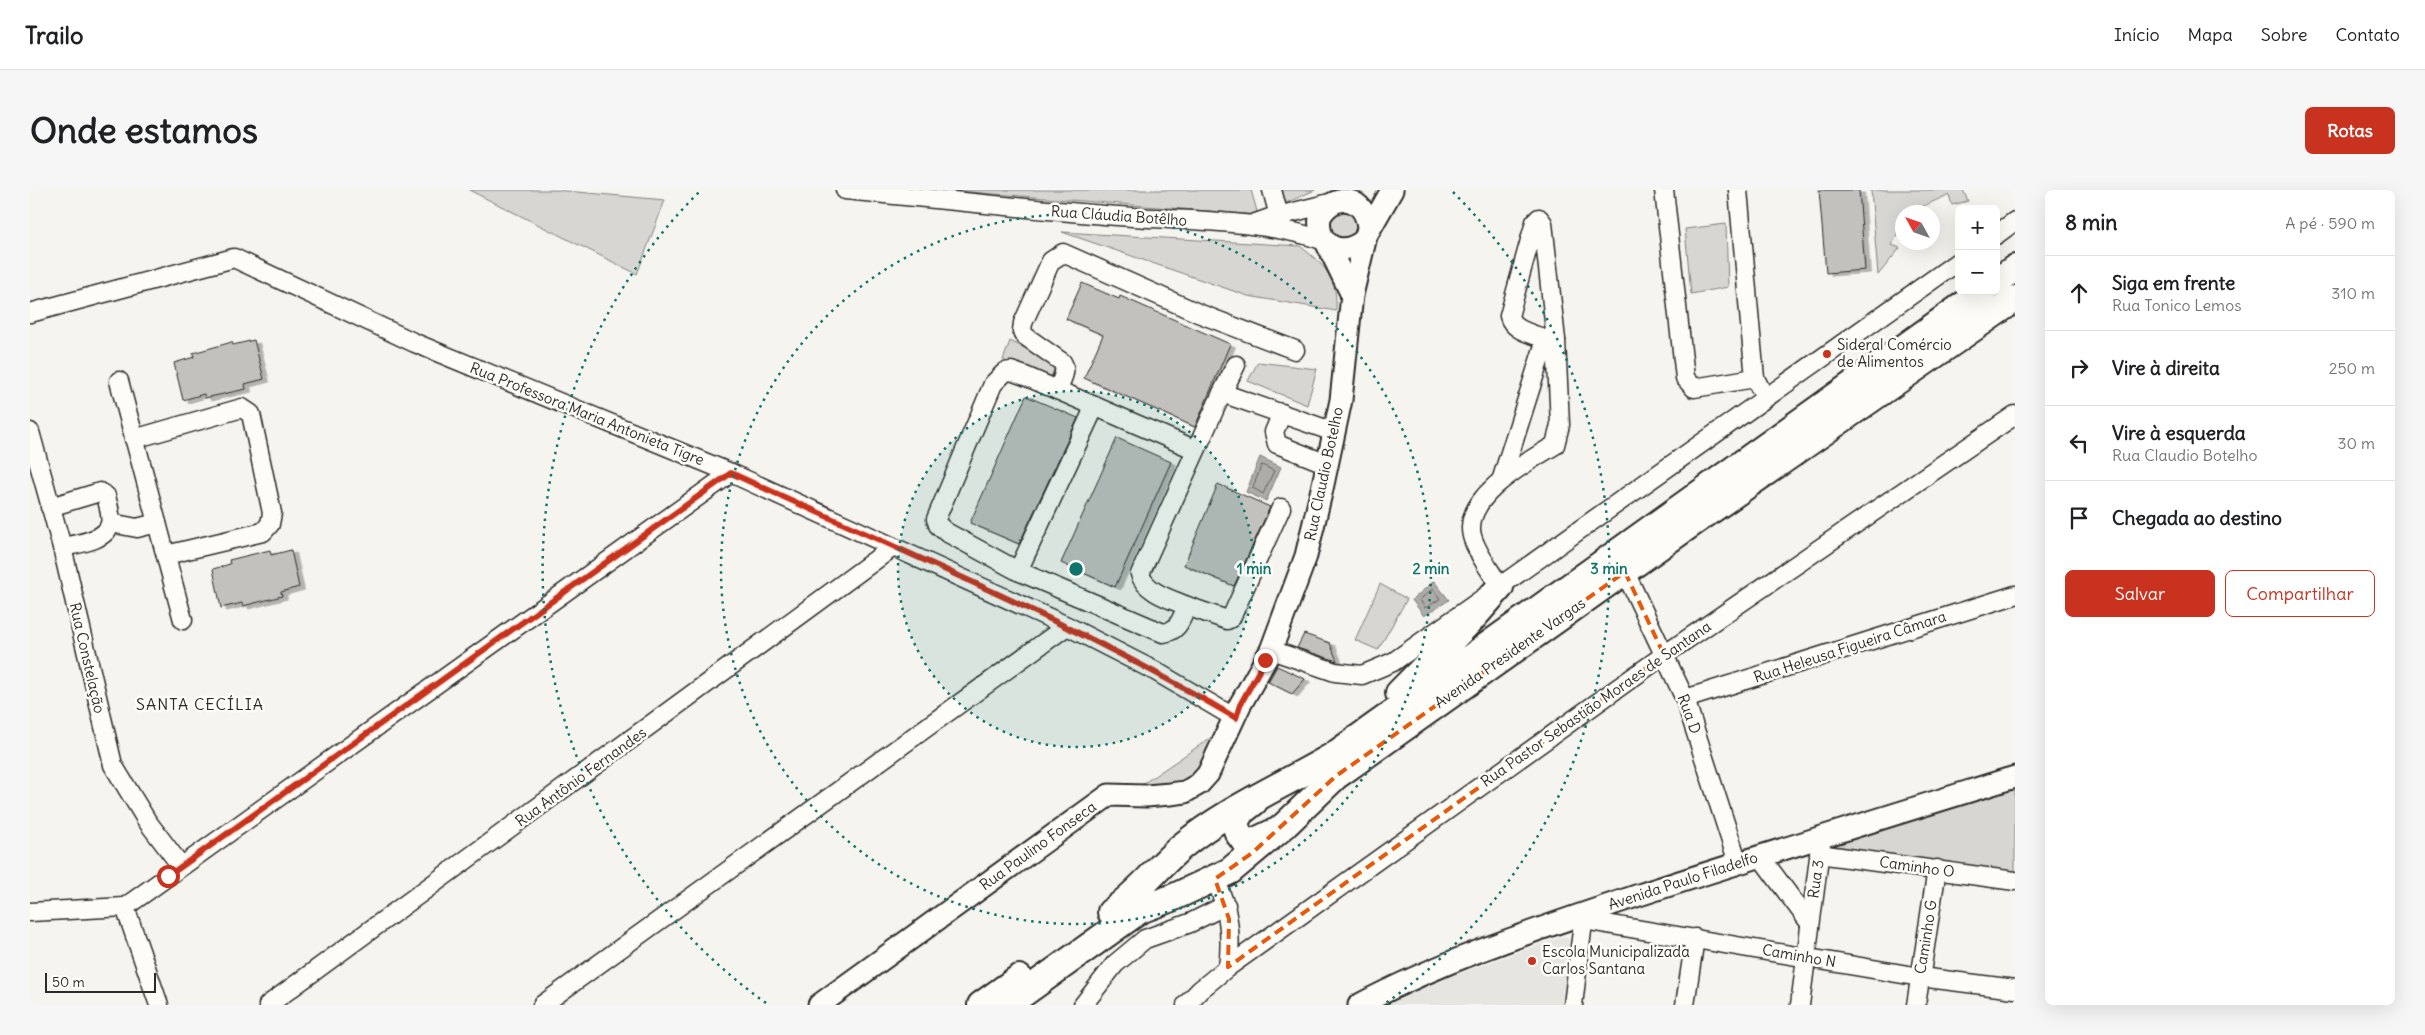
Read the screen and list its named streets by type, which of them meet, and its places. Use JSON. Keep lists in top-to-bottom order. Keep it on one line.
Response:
{"streets":{"main road":["Avenida Presidente Vargas"],"street":["Rua Cláudia Botêlho","Rua Professora Maria Antonieta Tigre","Rua Claudio Botelho","Rua Heleusa Figueira Câmara","Rua Constelação","Rua Pastor Sebastião Moraes de Santana","Rua D","Rua Antônio Fernandes","Rua Paulino Fonseca","Caminho O","Rua 3","Avenida Paulo Filadelfo","Caminho G","Caminho N"]},"crossings":[["Rua Cláudia Botêlho","Rua Claudio Botelho"],["Rua Professora Maria Antonieta Tigre","Rua Claudio Botelho"],["Rua Professora Maria Antonieta Tigre","Rua Antônio Fernandes"],["Rua Professora Maria Antonieta Tigre","Rua Paulino Fonseca"],["Rua Claudio Botelho","Rua Paulino Fonseca"],["Rua Heleusa Figueira Câmara","Rua D"],["Avenida Presidente Vargas","Rua D"],["Rua Pastor Sebastião Moraes de Santana","Rua D"],["Rua D","Avenida Paulo Filadelfo"],["Caminho O","Rua 3"],["Caminho O","Avenida Paulo Filadelfo"],["Caminho O","Caminho G"],["Rua 3","Avenida Paulo Filadelfo"],["Rua 3","Caminho N"],["Avenida Paulo Filadelfo","Caminho N"],["Caminho G","Caminho N"]],"districts":["SANTA CECÍLIA"],"places":["Sideral Comércio de Alimentos","Escola Municipalizada Carlos Santana"],"scale_bar":"50 m","north":"top left","page":{"header":"Trailo","nav":["Início","Mapa","Sobre","Contato"],"buttons":["Rotas",["Salvar","Compartilhar"]],"title":"Onde estamos","heading":["8 min","A pé · 590 m"],"map_buttons":["+","−"],"list":[["Siga em frente","Rua Tonico Lemos","310 m"],["Vire à direita","250 m"],["Vire à esquerda","Rua Claudio Botelho","30 m"],"Chegada ao destino"],"scale":"50 m"},"rings":["1 min","2 min","3 min"]}
